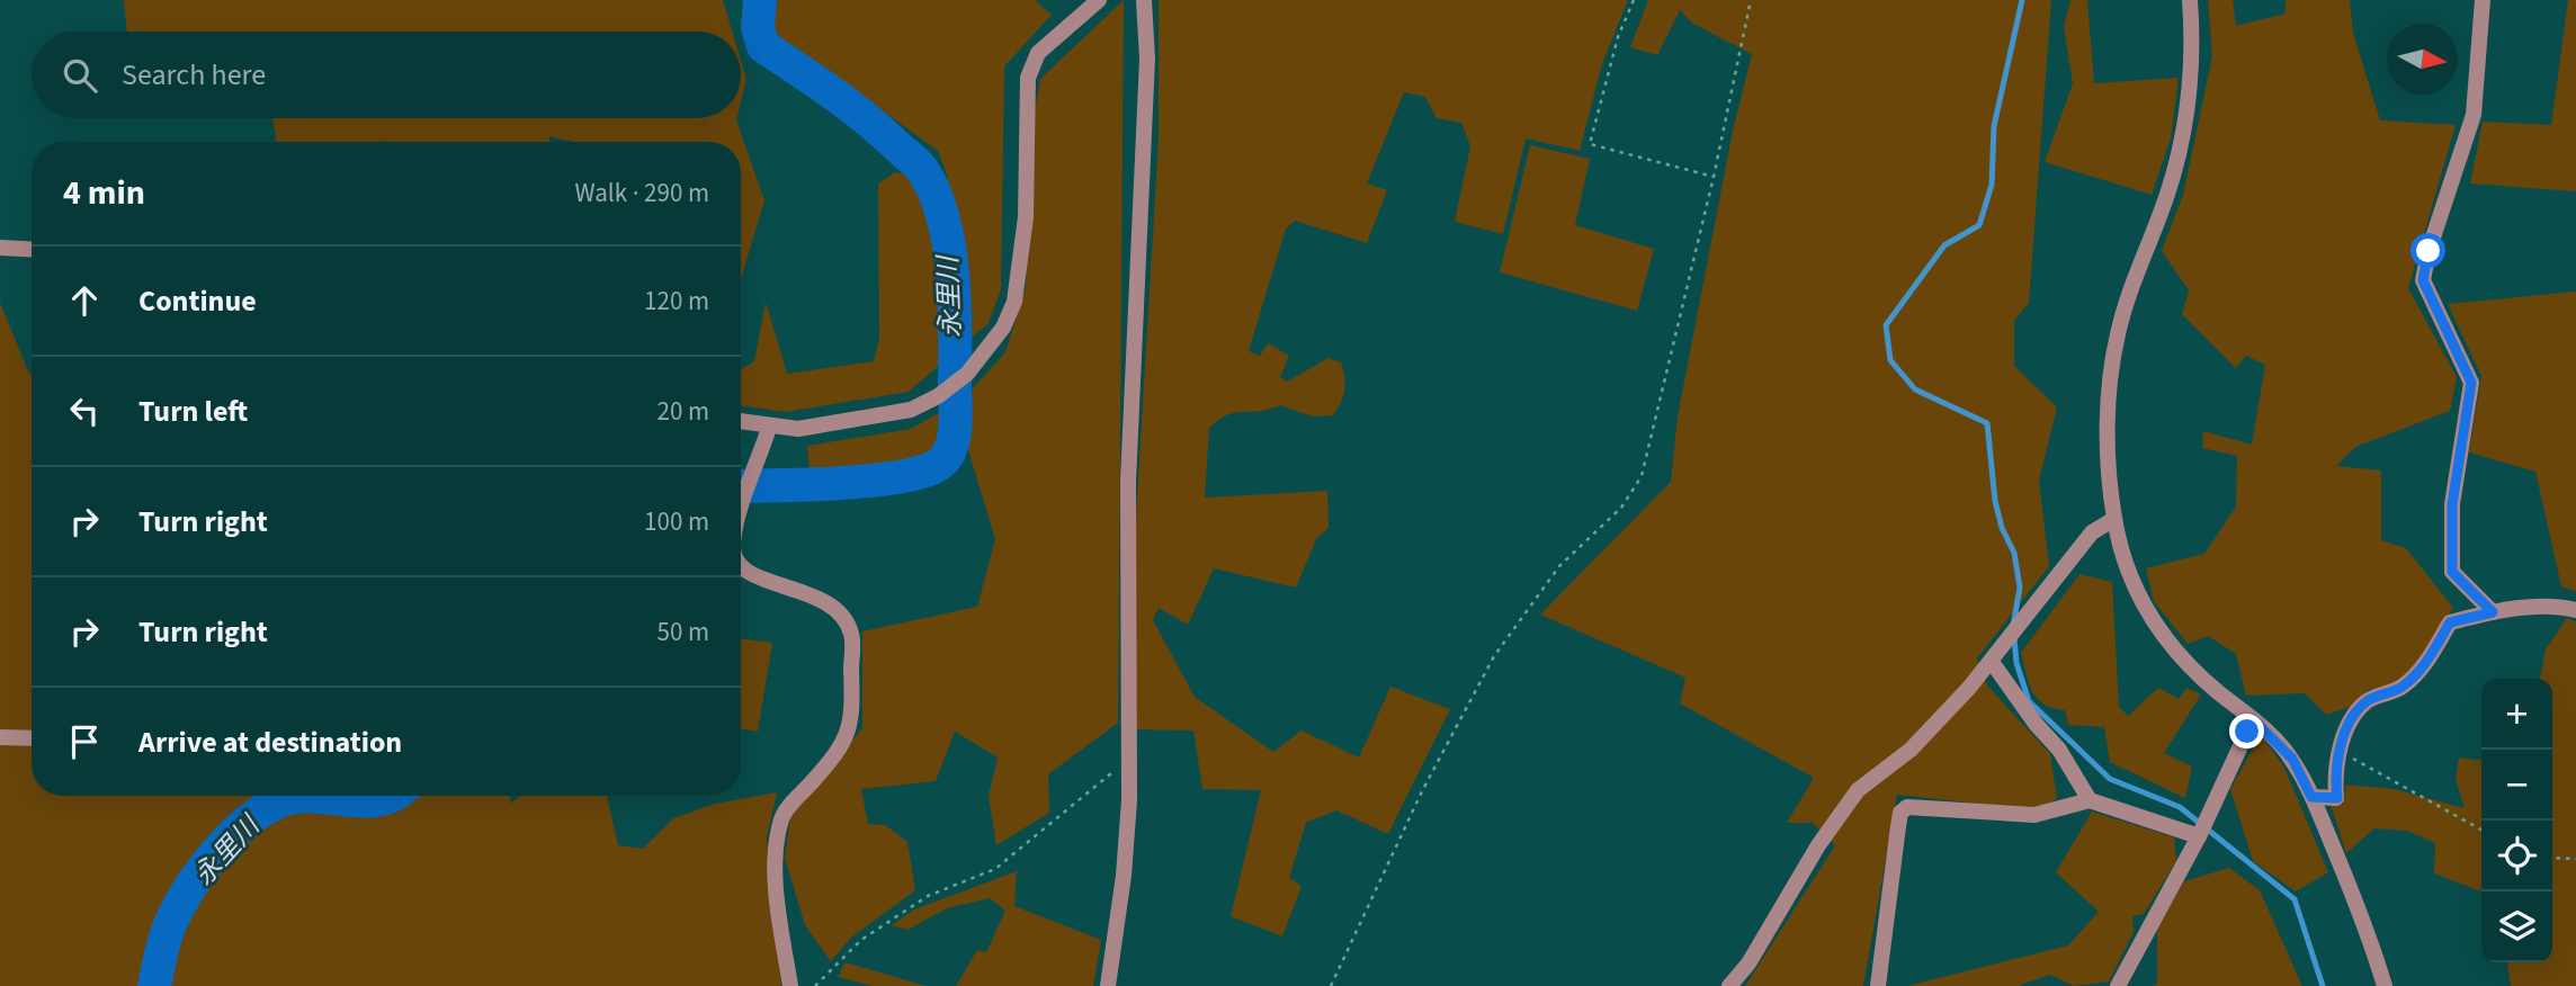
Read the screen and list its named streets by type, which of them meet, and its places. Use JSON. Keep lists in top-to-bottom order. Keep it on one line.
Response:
{"water":["永里川"],"north":"right","page":{"search":"Search here","heading":["4 min","Walk · 290 m"],"list":[["Continue","120 m"],["Turn left","20 m"],["Turn right","100 m"],["Turn right","50 m"],"Arrive at destination"],"map_buttons":["+","−"]}}
